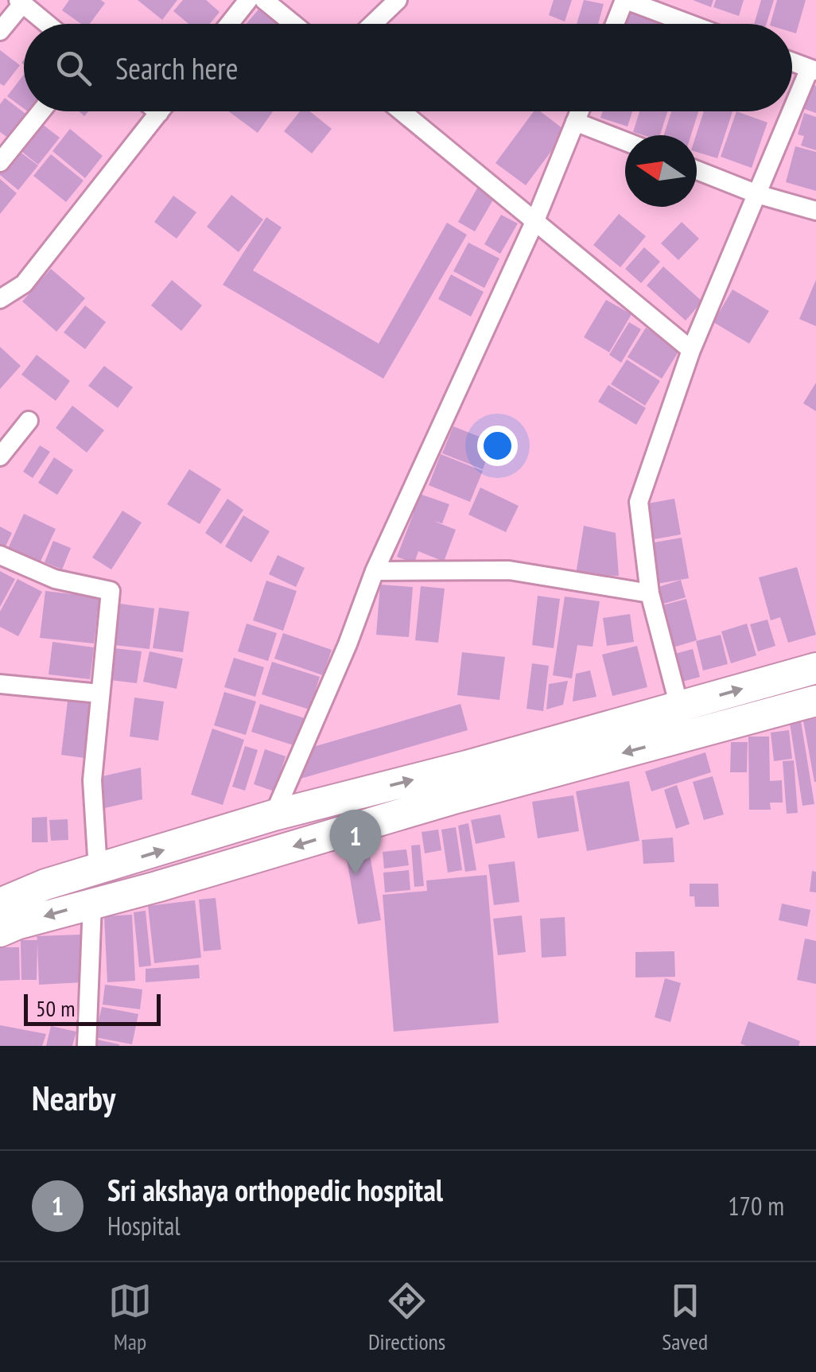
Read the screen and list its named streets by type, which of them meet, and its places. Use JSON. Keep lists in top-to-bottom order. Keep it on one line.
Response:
{"scale_bar":"50 m","north":"left","page":{"search":"Search here","pins":"1","scale":"50 m","heading":"Nearby","list":[{"mark":"1","name":"Sri akshaya orthopedic hospital","note":"Hospital","value":"170 m"}],"nav":["Map","Directions","Saved"]}}
